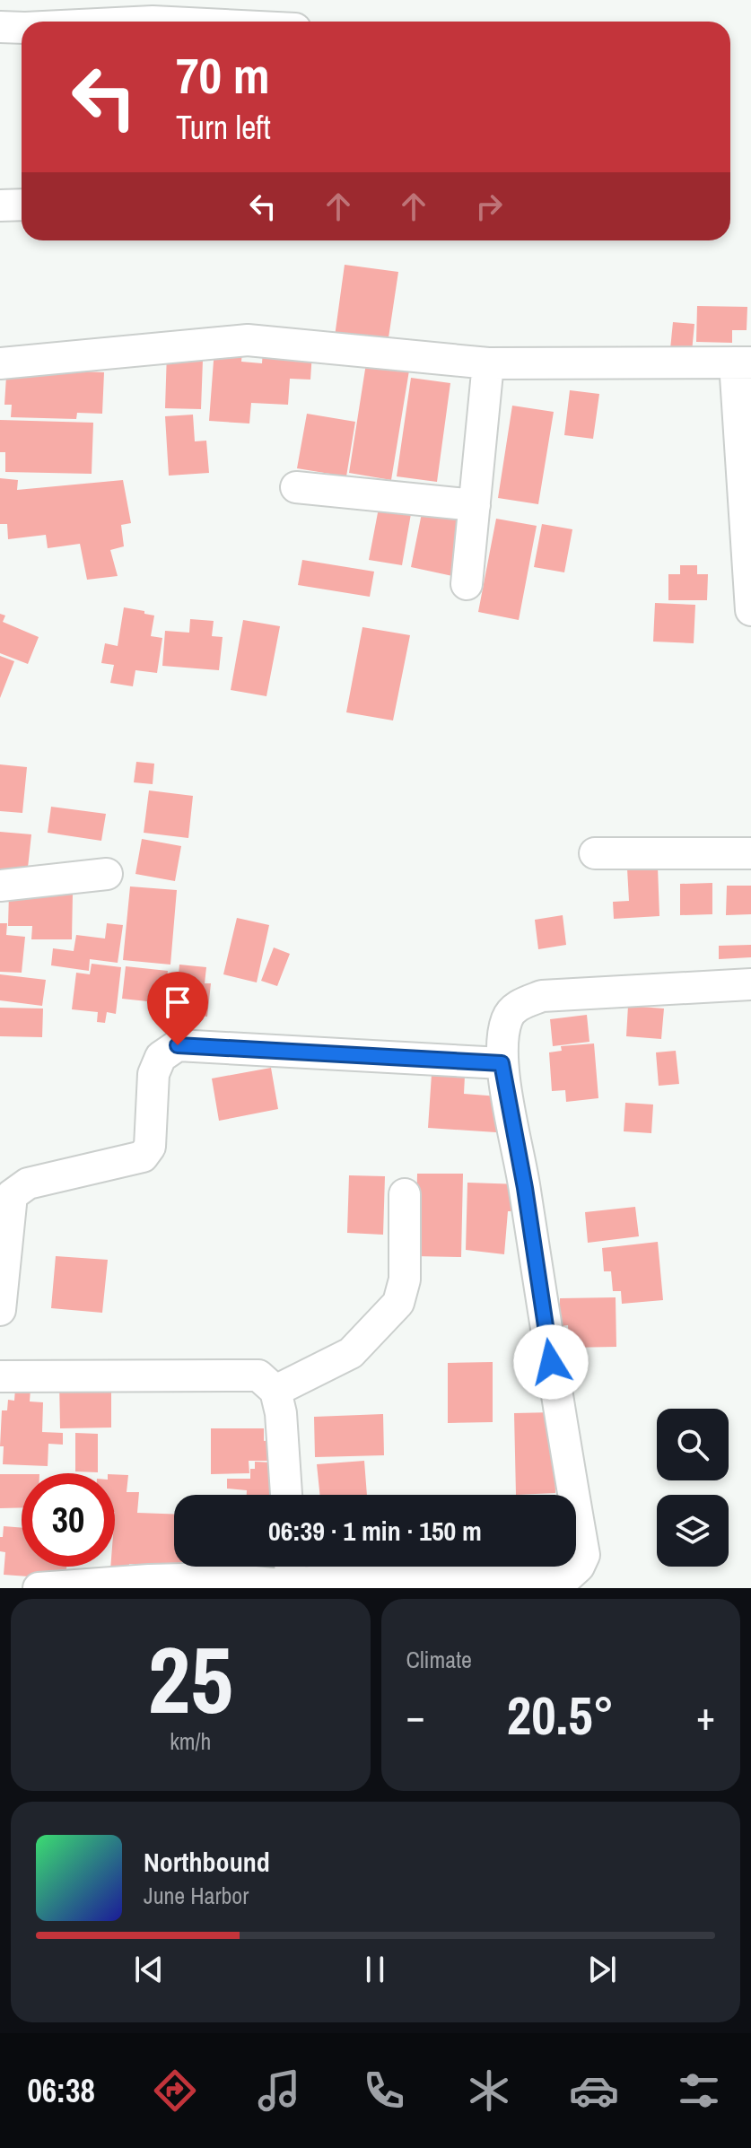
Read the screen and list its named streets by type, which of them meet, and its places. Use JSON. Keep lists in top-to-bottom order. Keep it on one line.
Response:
{"page":{"turn":["70 m","Turn left"],"limit":"30","trip":"06:39 · 1 min · 150 m","tile":[["25","km/h"],"Climate"],"heat":["−","20.5°","+"],"song":["Northbound","June Harbor"],"tabs":"06:38"}}
